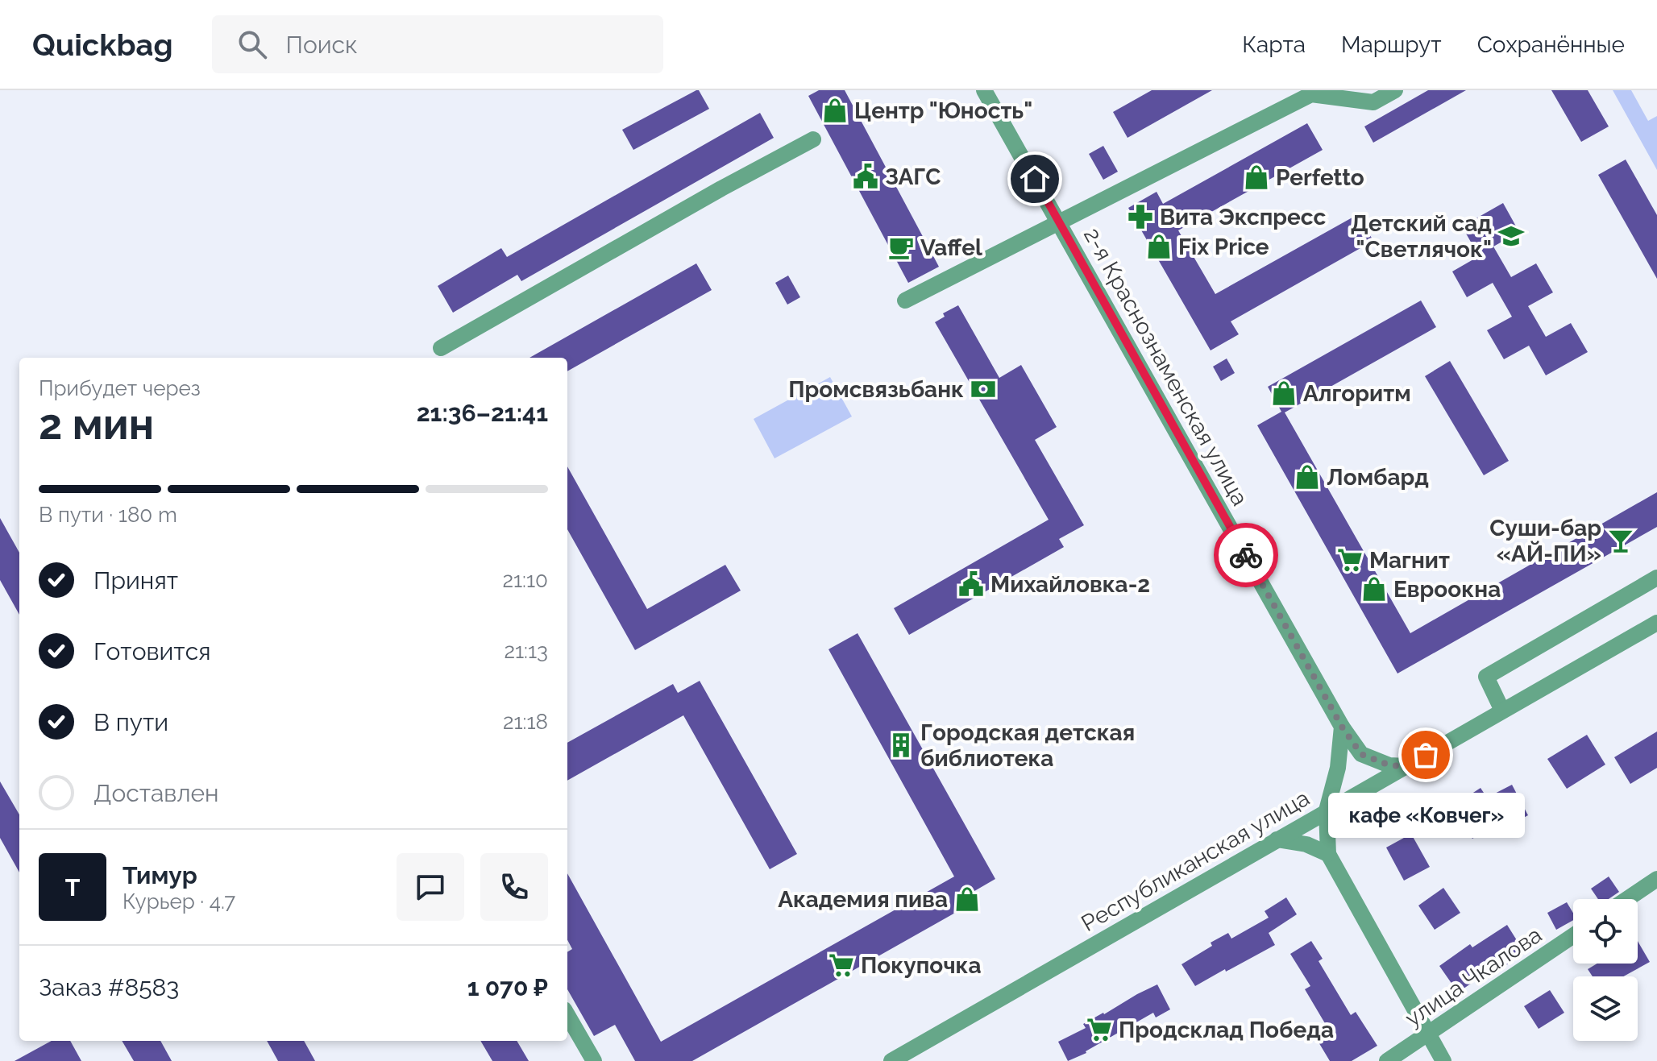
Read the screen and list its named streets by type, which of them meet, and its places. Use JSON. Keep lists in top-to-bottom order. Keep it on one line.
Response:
{"streets":{"street":["2-я Краснознаменская улица","Республиканская улица","улица Чкалова"]},"crossings":[["2-я Краснознаменская улица","Республиканская улица"]],"places":{"shop":["Центр \"Юность\"","Perfetto","Fix Price","Алгоритм","Ломбард","Евроокна","Академия пива"],"public building":["ЗАГС","Михайловка-2"],"pharmacy":["Вита Экспресс"],"school or university":["Детский сад \"Светлячок\""],"cafe":["Vaffel"],"bank":["Промсвязьбанк"],"bar":["Суши-бар «АЙ-ПИ»"],"supermarket":["Магнит","Покупочка","Продсклад Победа"],"building":["Городская детская библиотека"],"other":["кафе «Ковчег»"]},"page":{"header":"Quickbag","search":"Поиск","nav":["Карта","Маршрут","Сохранённые"],"heading":["2 мин","Прибудет через","21:36–21:41"],"panel":["Тимур","Курьер · 4.7","Заказ #8583","1 070 ₽"],"bar":"В пути · 180 m","list":[["Принят","21:10"],["Готовится","21:13"],["В пути","21:18"],"Доставлен"],"bubble":"кафе «Ковчег»","round":"Т"}}
